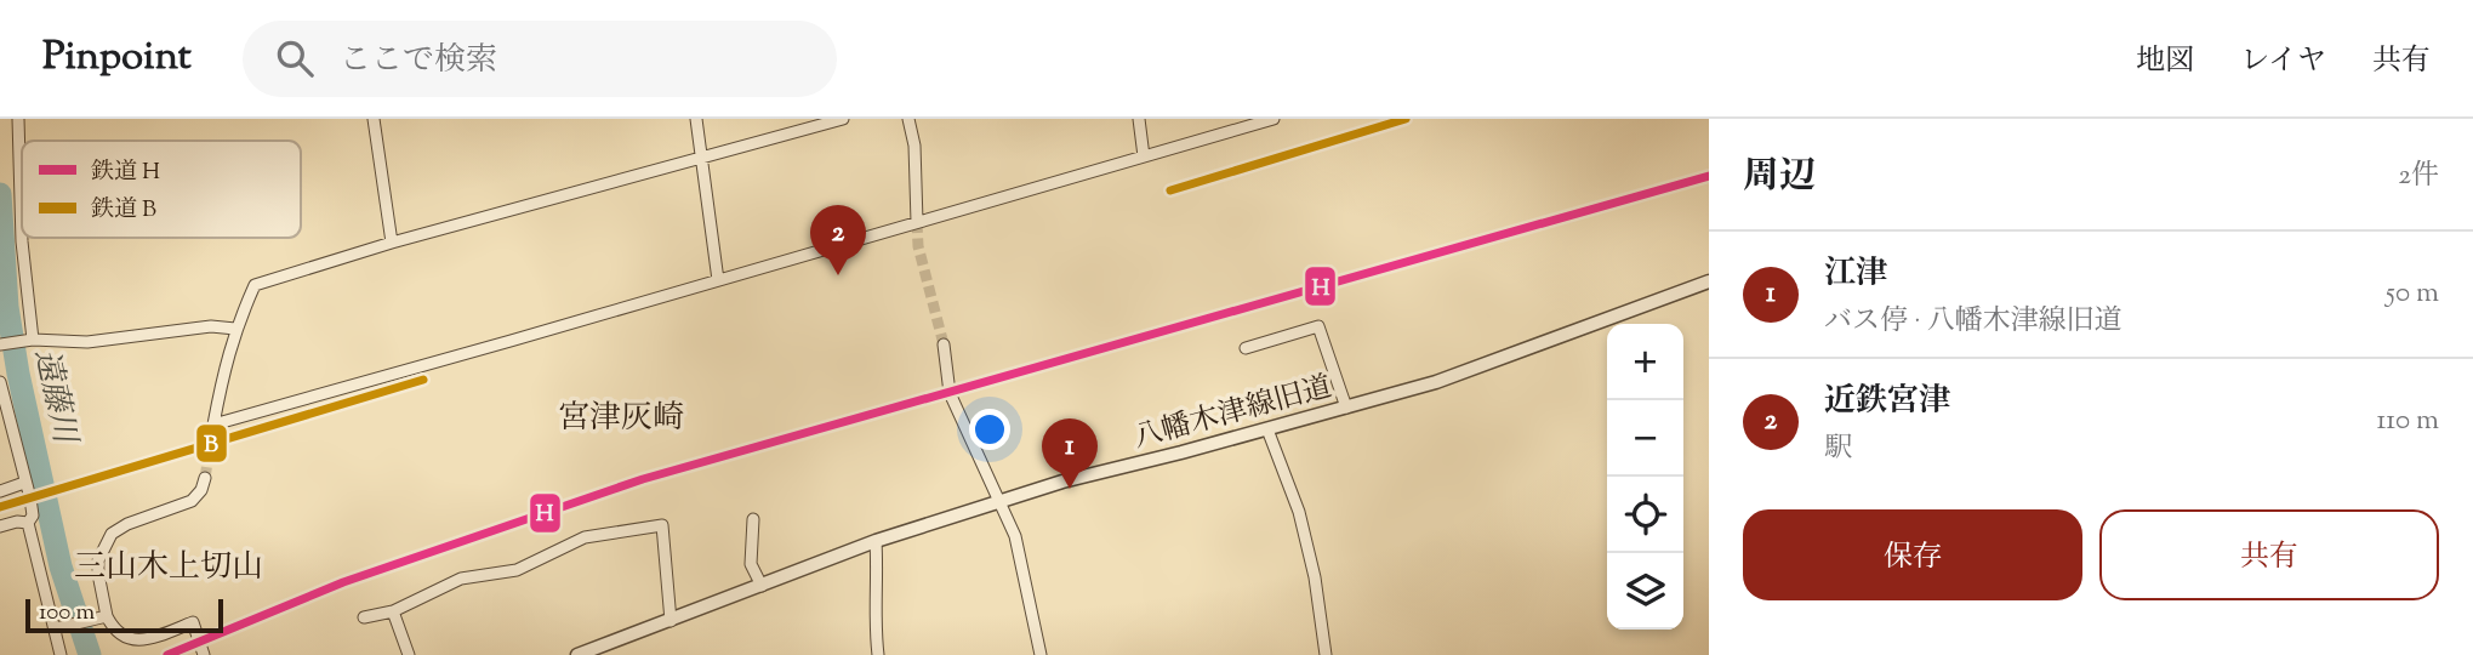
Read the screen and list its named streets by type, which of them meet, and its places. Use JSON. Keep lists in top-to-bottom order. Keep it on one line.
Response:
{"streets":{"street":["八幡木津線旧道"]},"districts":["宮津灰崎","三山木上切山"],"water":["遠藤川"],"lines":["rail line B","rail line H"],"legend":["鉄道 H","鉄道 B"],"scale_bar":"100 m","page":{"header":"Pinpoint","search":"ここで検索","nav":["地図","レイヤ","共有"],"heading":["周辺","2件"],"pins":["2","1"],"list":[{"mark":"1","name":"江津","note":"バス停 · 八幡木津線旧道","value":"50 m"},{"mark":"2","name":"近鉄宮津","note":"駅","value":"110 m"}],"map_buttons":["+","−"],"buttons":["保存","共有"],"scale":"100 m"}}
